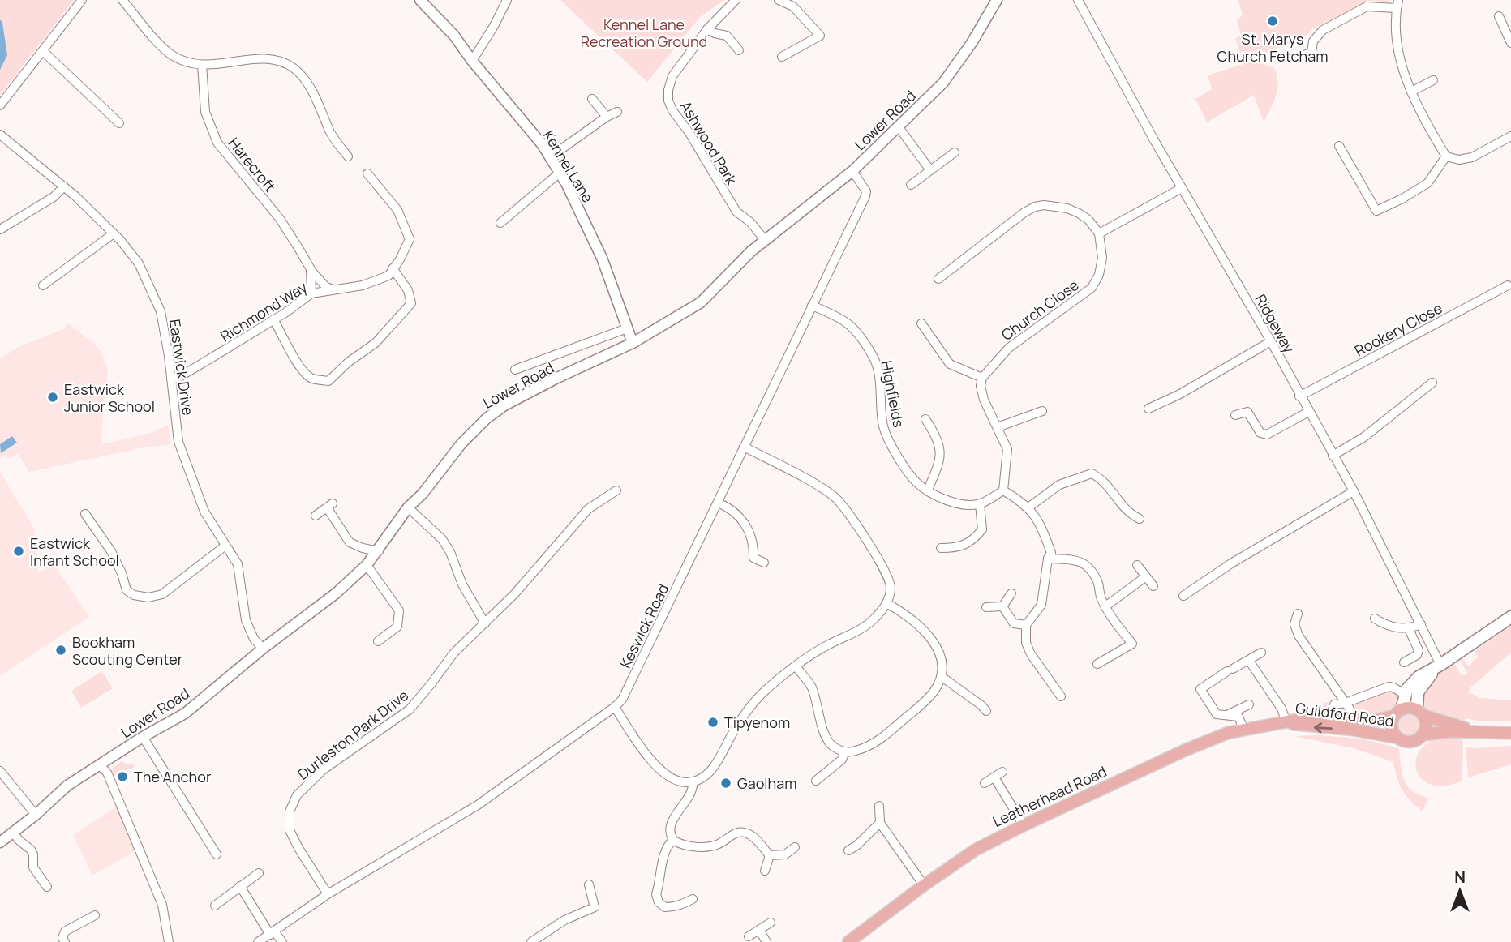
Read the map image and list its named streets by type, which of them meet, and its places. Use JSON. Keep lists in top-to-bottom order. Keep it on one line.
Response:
{"streets":{"main road":["Guildford Road","Leatherhead Road"],"street":["Lower Road","Ashwood Park","Harecroft","Kennel Lane","Church Close","Richmond Way","Ridgeway","Rookery Close","Eastwick Drive","Highfields","Keswick Road","Durleston Park Drive"]},"crossings":[["Lower Road","Ashwood Park"],["Lower Road","Kennel Lane"],["Lower Road","Eastwick Drive"],["Lower Road","Keswick Road"],["Harecroft","Richmond Way"],["Richmond Way","Eastwick Drive"],["Ridgeway","Rookery Close"],["Ridgeway","Guildford Road"],["Highfields","Keswick Road"],["Keswick Road","Durleston Park Drive"],["Guildford Road","Leatherhead Road"]],"parks":["Kennel Lane Recreation Ground"],"places":["St. Marys Church Fetcham","Eastwick Junior School","Eastwick Infant School","Bookham Scouting Center","Tipyenom","The Anchor","Gaolham"],"north":"top"}
